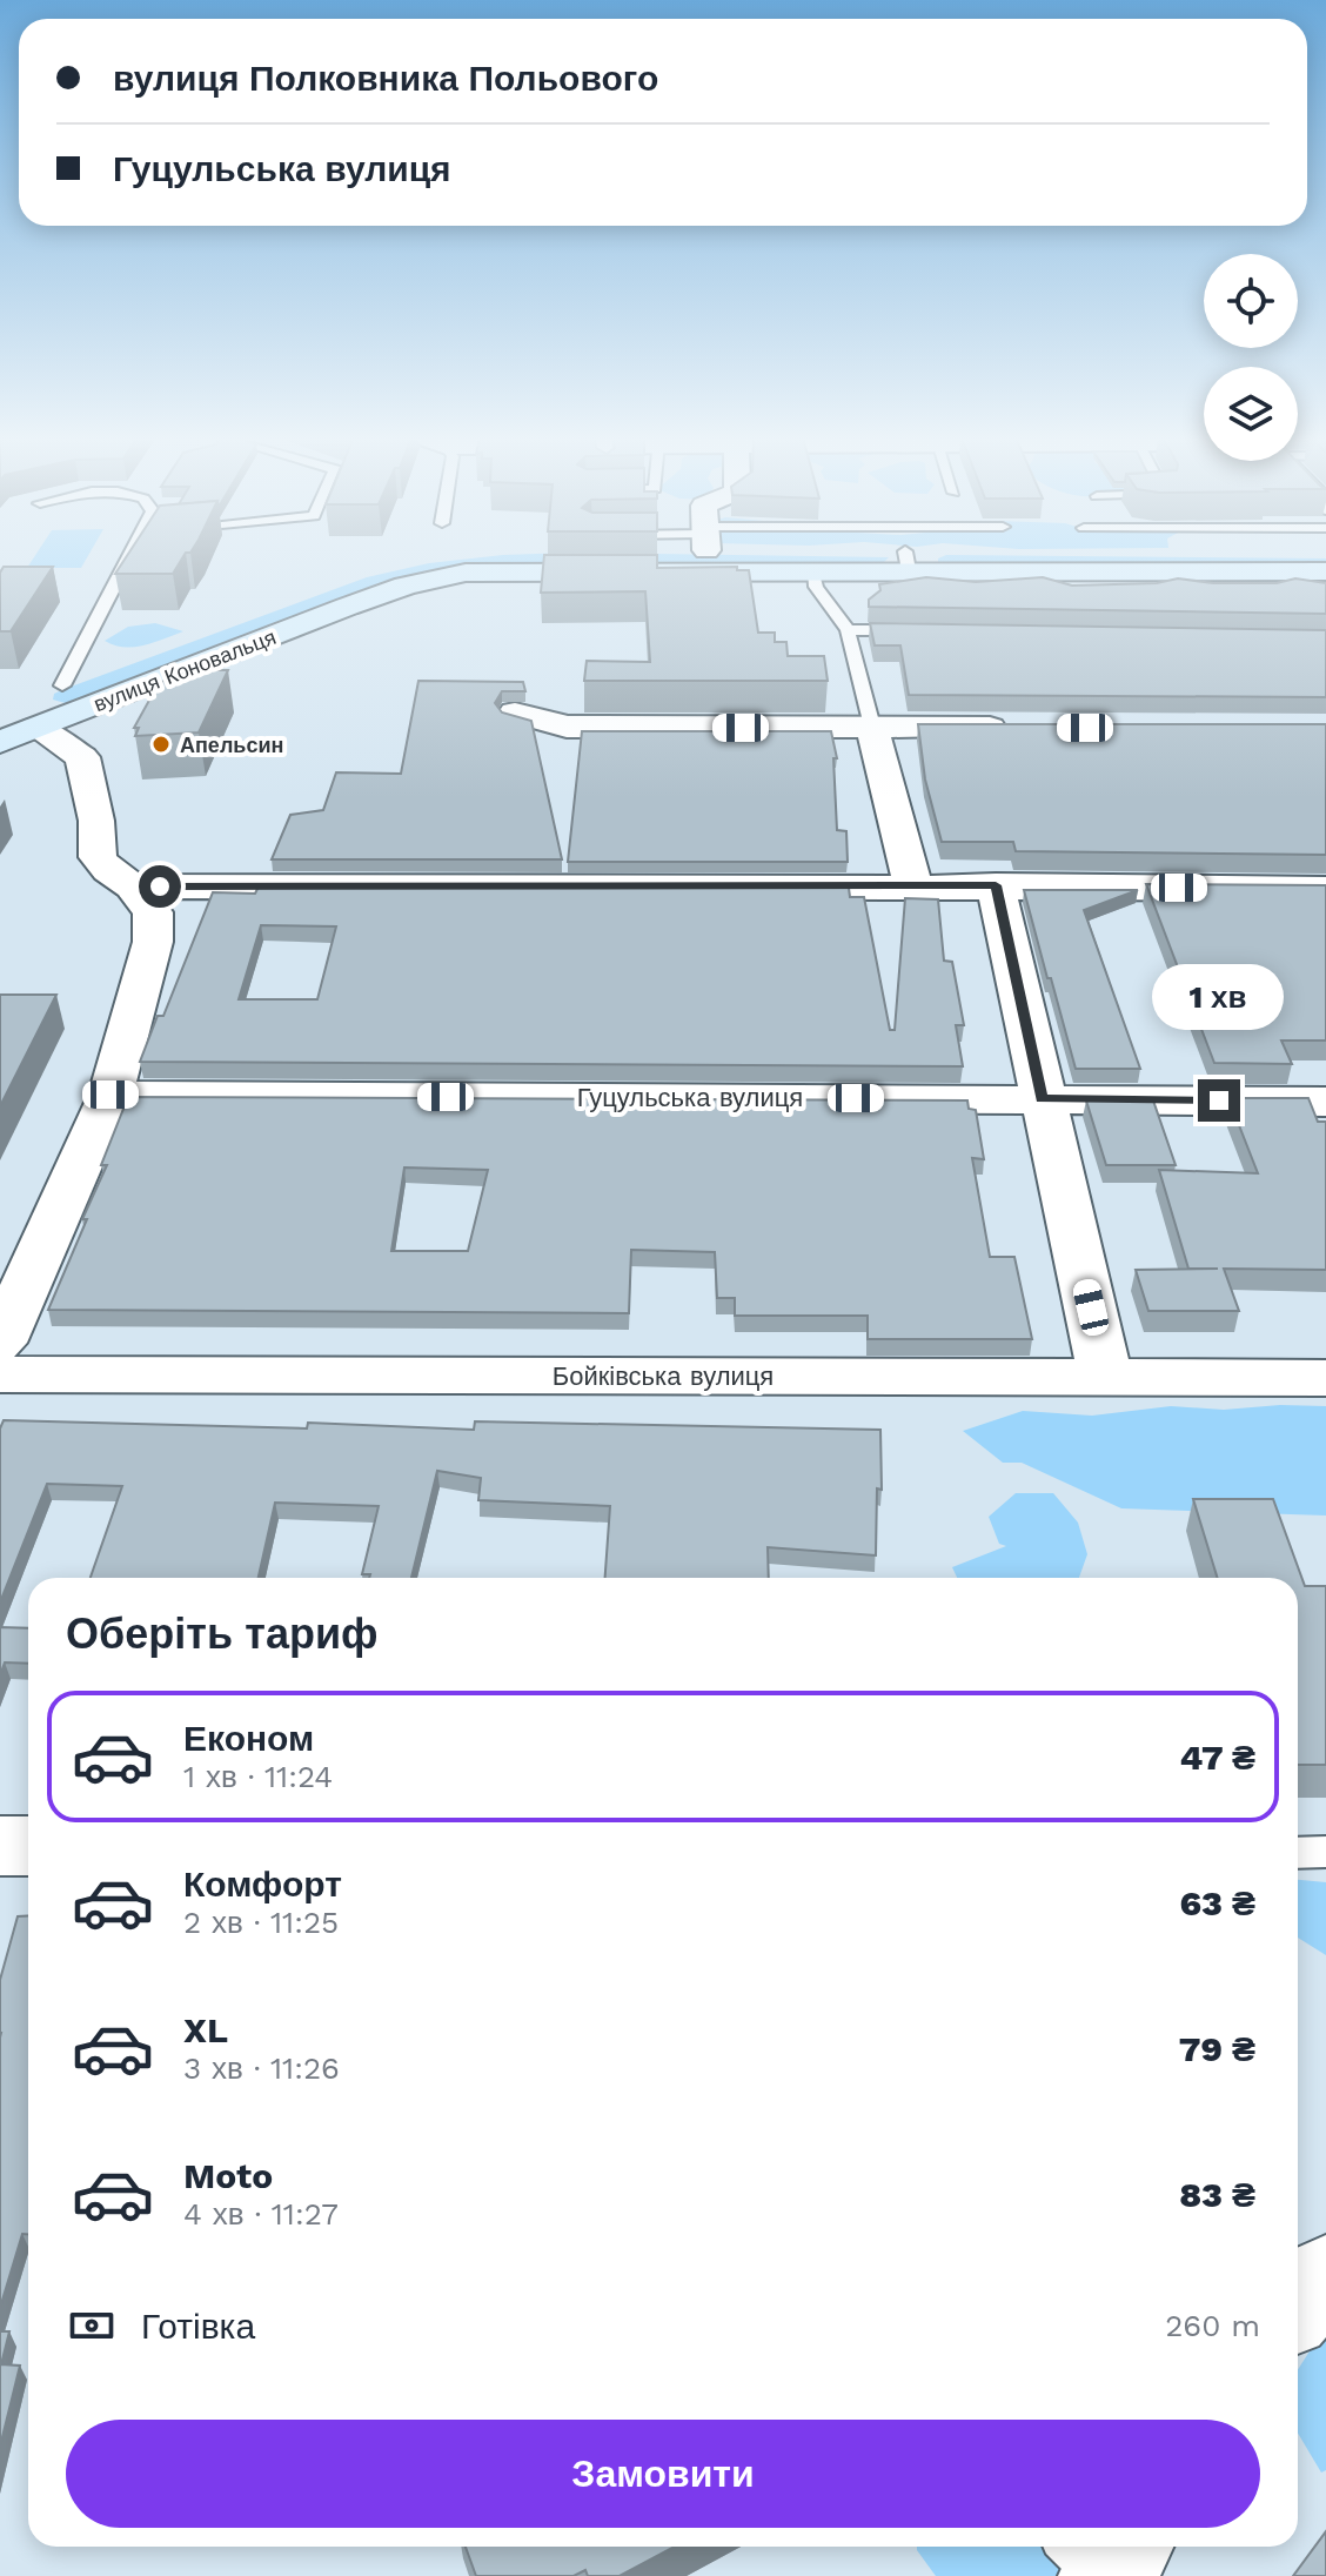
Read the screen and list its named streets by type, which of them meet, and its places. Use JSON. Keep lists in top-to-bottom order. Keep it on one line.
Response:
{"streets":{"main road":["вулиця Коновальця"],"street":["Гуцульська вулиця","Бойківська вулиця"]},"places":["Апельсин"],"page":{"banner":["вулиця Полковника Польового","Гуцульська вулиця"],"bubble":"1 хв","heading":"Оберіть тариф","list":[{"name":"Економ","note":"1 хв · 11:24","value":"47 ₴"},{"name":"Комфорт","note":"2 хв · 11:25","value":"63 ₴"},{"name":"XL","note":"3 хв · 11:26","value":"79 ₴"},{"name":"Moto","note":"4 хв · 11:27","value":"83 ₴"}],"pay":["Готівка","260 m"],"buttons":"Замовити"}}
